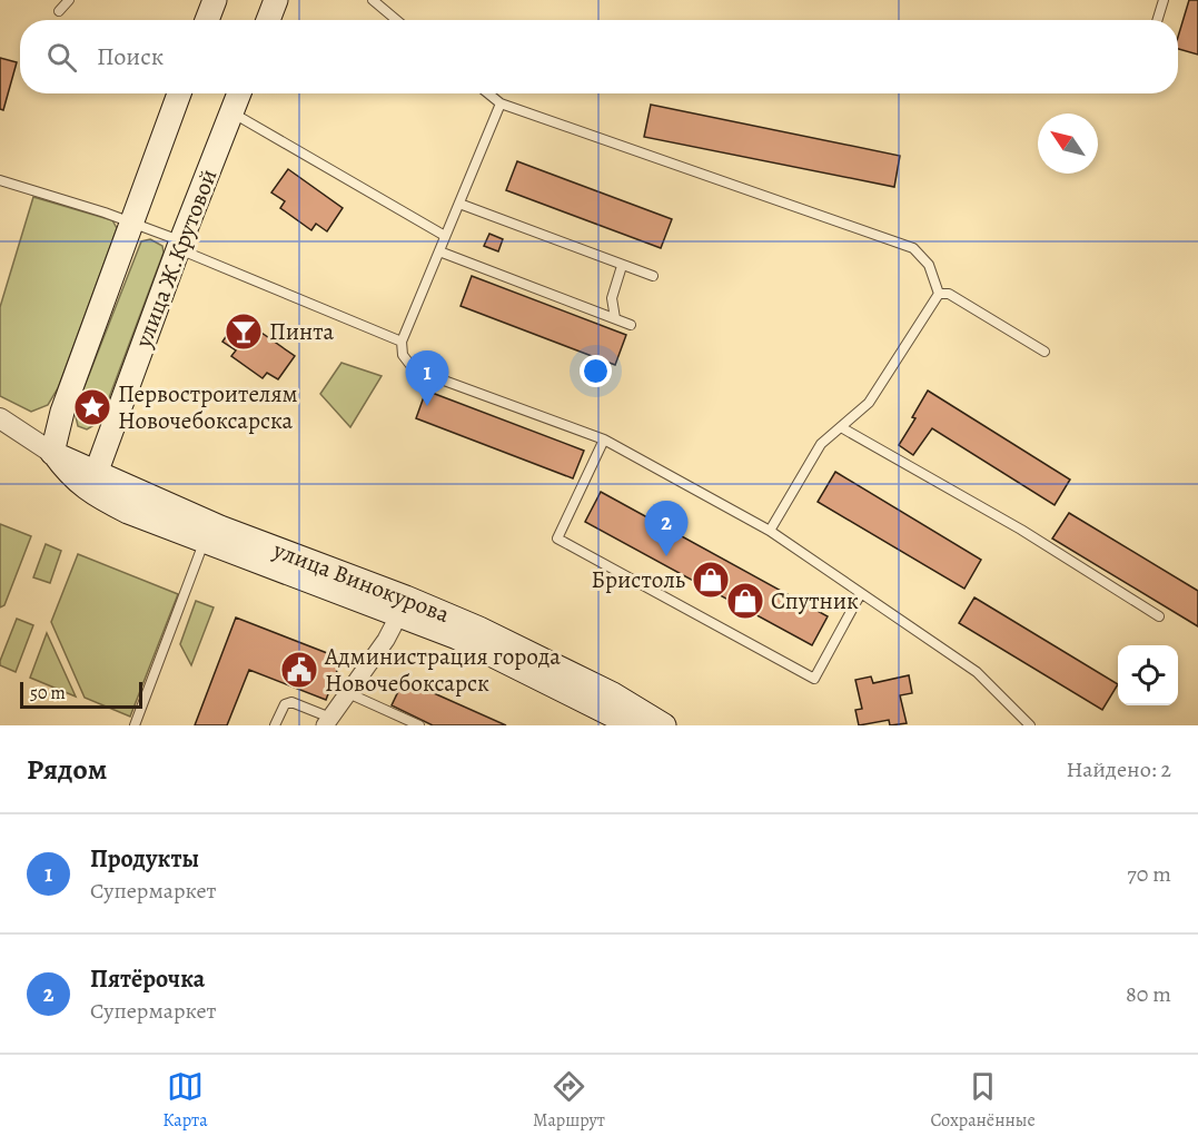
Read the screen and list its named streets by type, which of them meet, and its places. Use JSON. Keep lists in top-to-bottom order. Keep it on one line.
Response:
{"streets":{"main road":["улица Ж.Крутовой","улица Винокурова"]},"crossings":[["улица Ж.Крутовой","улица Винокурова"]],"places":{"bar":["Пинта"],"place":["Первостроителям Новочебоксарска"],"shop":["Бристоль","Спутник"],"public building":["Администрация города Новочебоксарск"]},"scale_bar":"50 m","north":"top left","page":{"search":"Поиск","pins":["1","2"],"scale":"50 m","heading":["Рядом","Найдено: 2"],"list":[{"mark":"1","name":"Продукты","note":"Супермаркет","value":"70 m"},{"mark":"2","name":"Пятёрочка","note":"Супермаркет","value":"80 m"}],"nav":["Карта","Маршрут","Сохранённые"]}}
